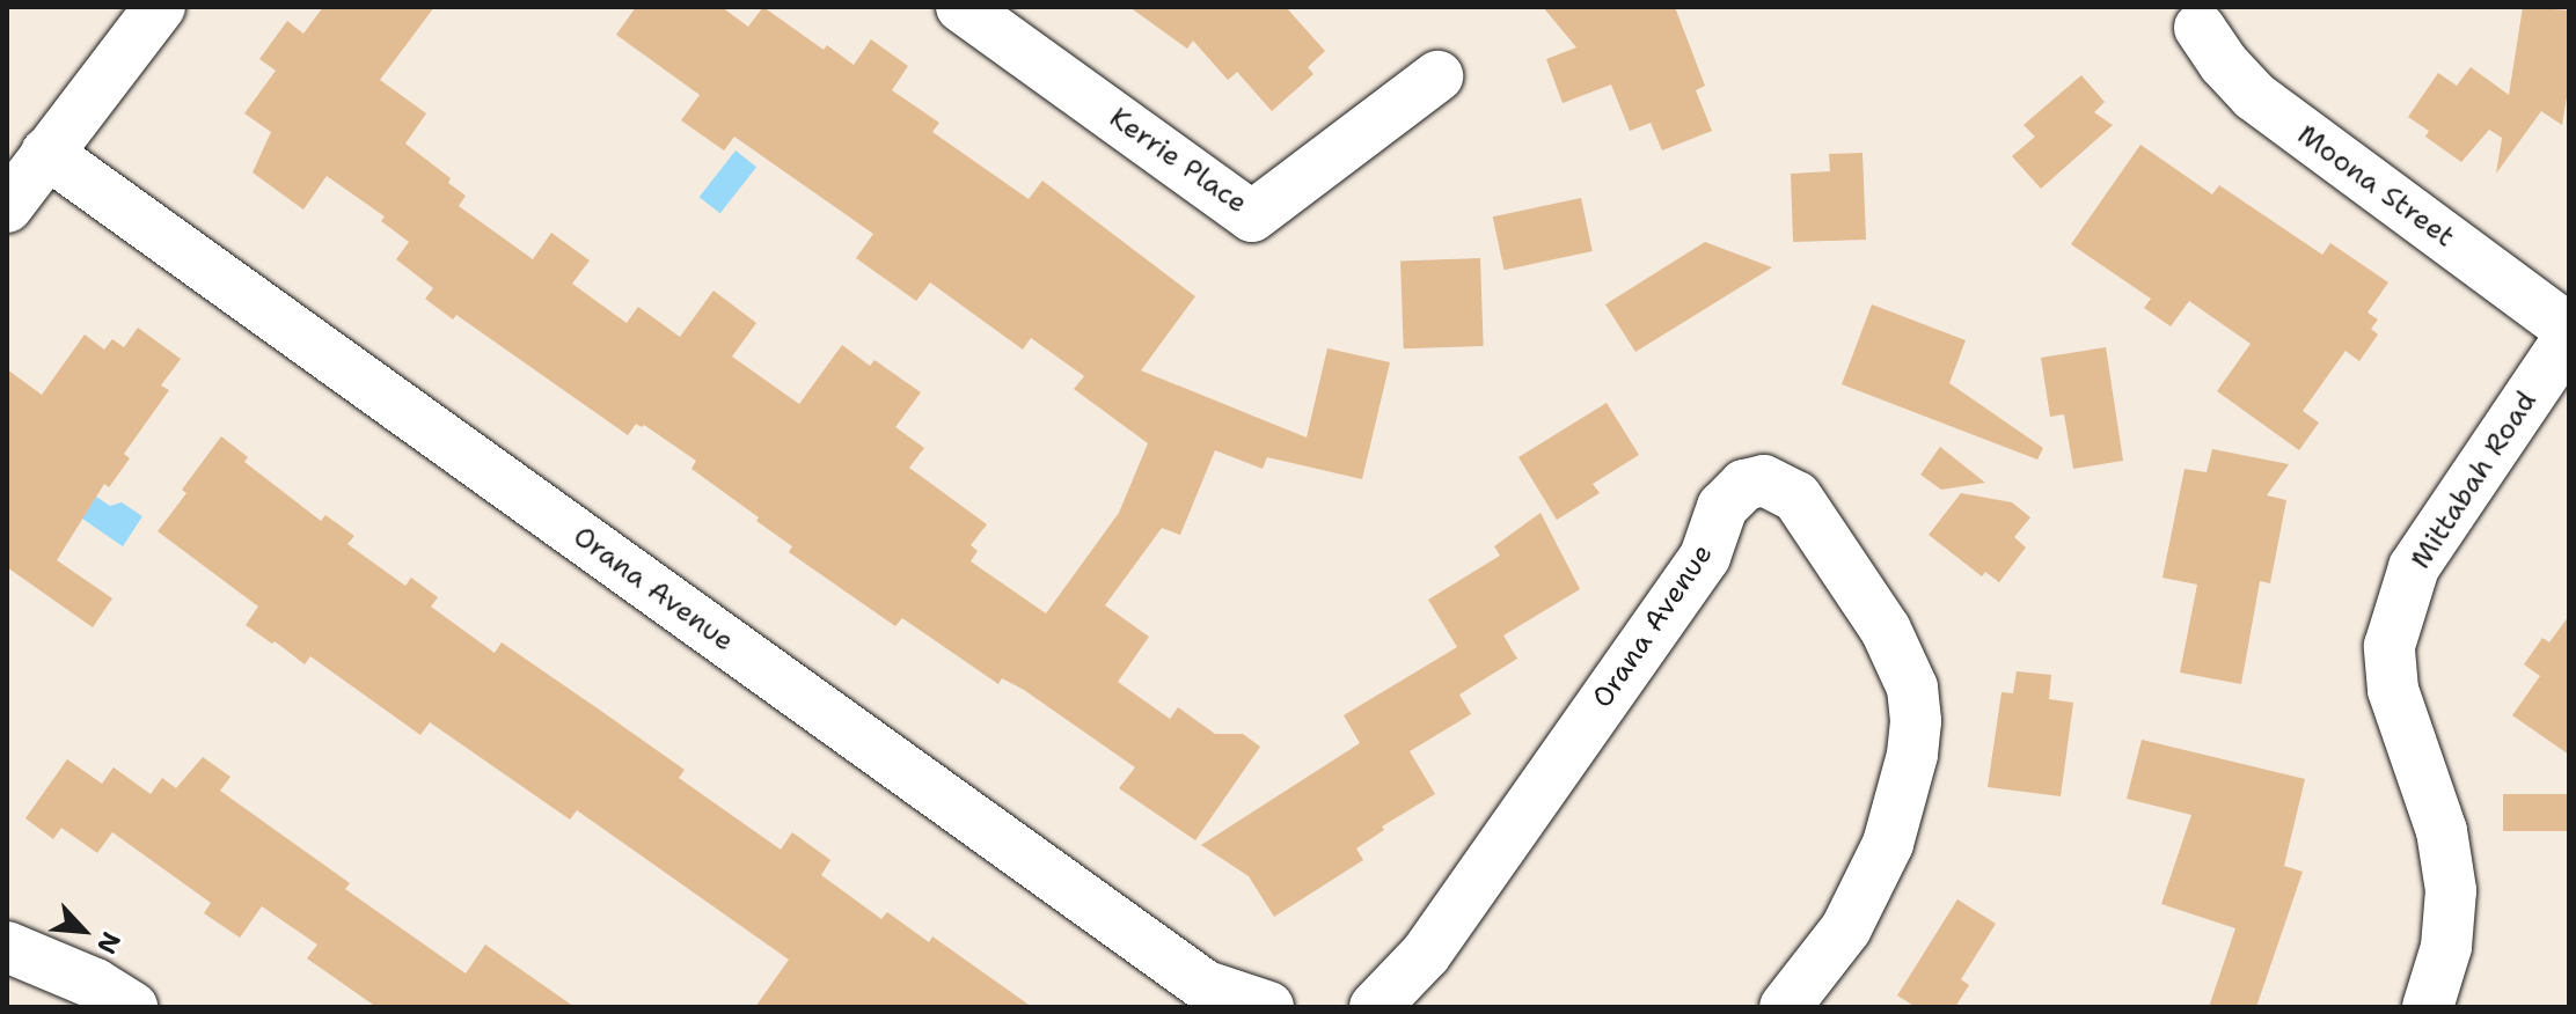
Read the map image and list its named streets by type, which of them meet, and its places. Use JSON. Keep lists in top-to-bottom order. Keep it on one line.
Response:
{"streets":{"street":["Kerrie Place","Moona Street","Mittabah Road","Orana Avenue"]},"north":"bottom right"}
